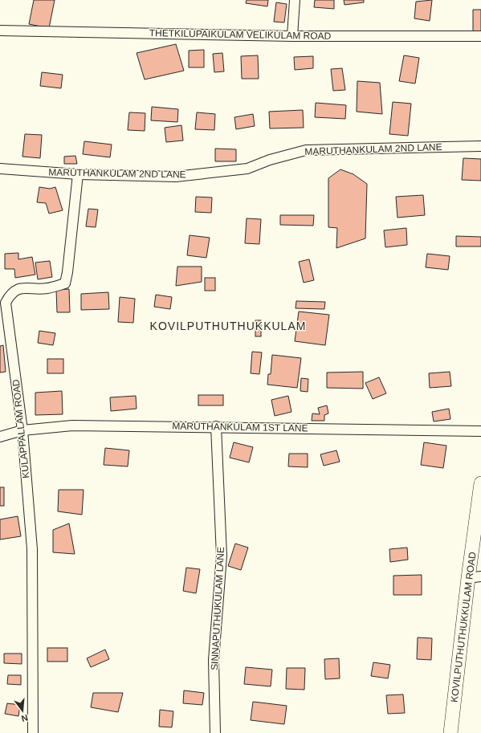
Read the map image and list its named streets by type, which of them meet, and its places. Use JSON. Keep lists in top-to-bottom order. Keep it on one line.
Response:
{"streets":{"street":["THETKILUPAIKULAM VELIKULAM ROAD","MARUTHANKULAM 2ND LANE","MARUTHANKULAM 1ST LANE","KULAPPALLAM ROAD","SINNAPUTHUKULAM LANE","KOVILPUTHUTHUKKULAM ROAD"]},"crossings":[["MARUTHANKULAM 2ND LANE","KULAPPALLAM ROAD"],["MARUTHANKULAM 1ST LANE","KULAPPALLAM ROAD"],["MARUTHANKULAM 1ST LANE","SINNAPUTHUKULAM LANE"]],"districts":["KOVILPUTHUTHUKKULAM"],"north":"bottom"}
